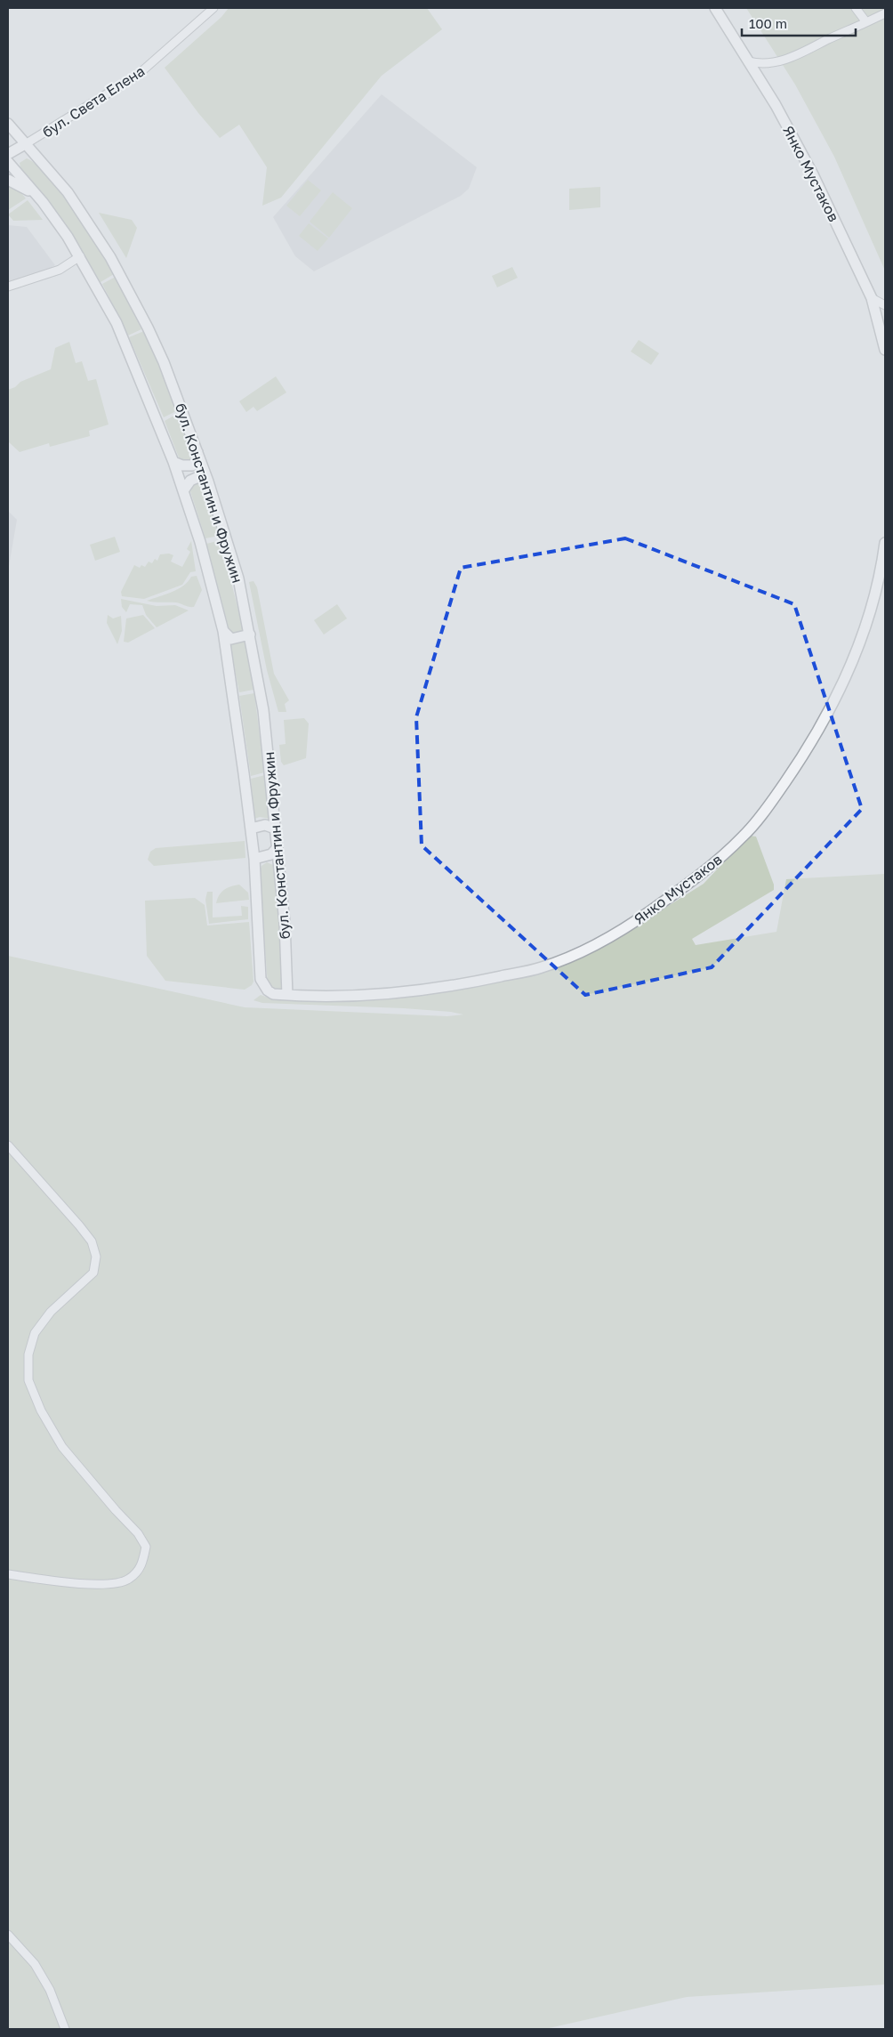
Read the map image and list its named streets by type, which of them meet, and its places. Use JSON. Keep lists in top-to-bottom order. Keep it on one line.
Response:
{"streets":{"street":["бул. Света Елена","Янко Мустаков","бул. Константин и Фружин"]},"crossings":[["бул. Света Елена","бул. Константин и Фружин"],["Янко Мустаков","бул. Константин и Фружин"]],"scale_bar":"100 m"}
